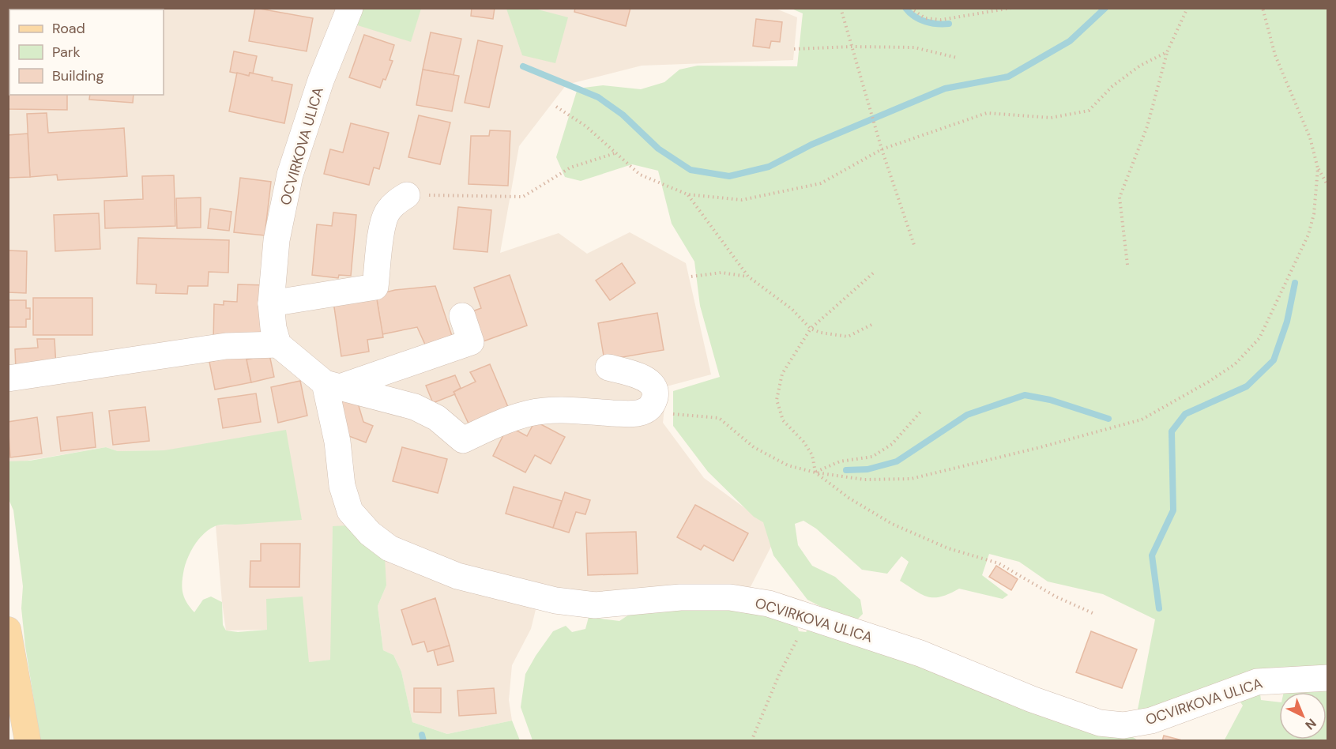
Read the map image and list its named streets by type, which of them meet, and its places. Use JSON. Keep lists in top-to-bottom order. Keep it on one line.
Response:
{"streets":{"street":["OCVIRKOVA ULICA"]},"legend":["Road","Park","Building"],"north":"bottom right"}
